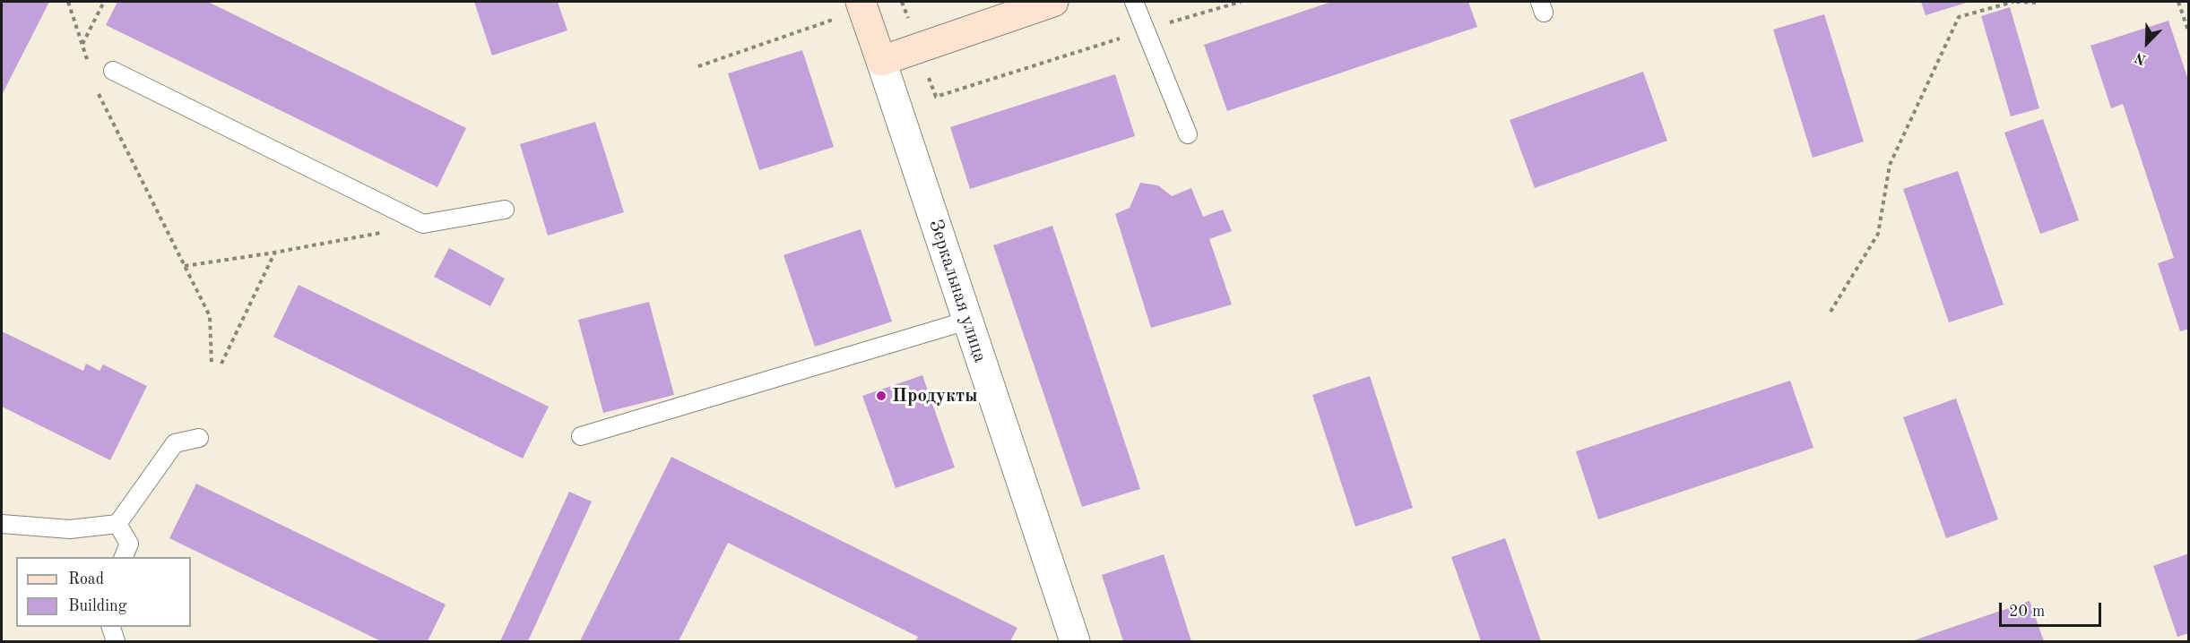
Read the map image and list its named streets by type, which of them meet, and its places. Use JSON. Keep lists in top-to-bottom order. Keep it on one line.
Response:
{"streets":{"street":["Зеркальная улица"]},"places":["Продукты"],"legend":["Road","Building"],"scale_bar":"20 m","north":"bottom left"}
